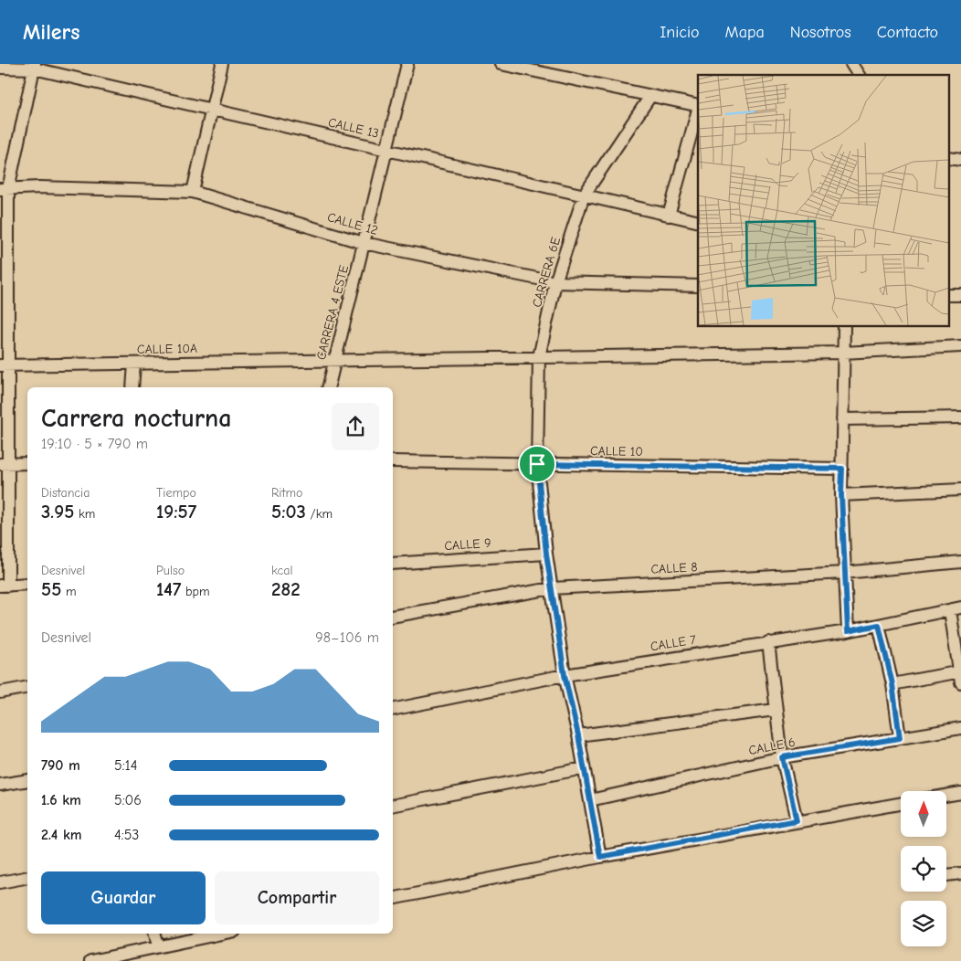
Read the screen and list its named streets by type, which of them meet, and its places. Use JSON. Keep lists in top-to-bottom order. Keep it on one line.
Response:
{"streets":{"street":["CALLE 13","CALLE 12","CARRERA 6E","CARRERA 4 ESTE","CALLE 10A","CALLE 10","CALLE 9","CALLE 8","CALLE 7","CALLE 6"]},"crossings":[["CALLE 13","CARRERA 6E"],["CALLE 13","CARRERA 4 ESTE"],["CALLE 12","CARRERA 6E"],["CALLE 12","CARRERA 4 ESTE"],["CARRERA 6E","CALLE 10A"],["CARRERA 6E","CALLE 10"],["CARRERA 6E","CALLE 9"],["CARRERA 6E","CALLE 8"],["CARRERA 6E","CALLE 7"],["CARRERA 6E","CALLE 6"],["CARRERA 4 ESTE","CALLE 10A"]],"north":"top","page":{"header":"Milers","nav":["Inicio","Mapa","Nosotros","Contacto"],"heading":["Carrera nocturna","19:10 · 5 × 790 m"],"stats":[["Distancia","3.95 km"],["Tiempo","19:57"],["Ritmo","5:03 /km"],["Desnivel","55 m"],["Pulso","147 bpm"],["kcal","282"]],"chart":["Desnivel","98–106 m"],"list":[{"name":"790 m","note":"5:14"},{"name":"1.6 km","note":"5:06"},{"name":"2.4 km","note":"4:53"}],"buttons":["Guardar","Compartir"]}}
